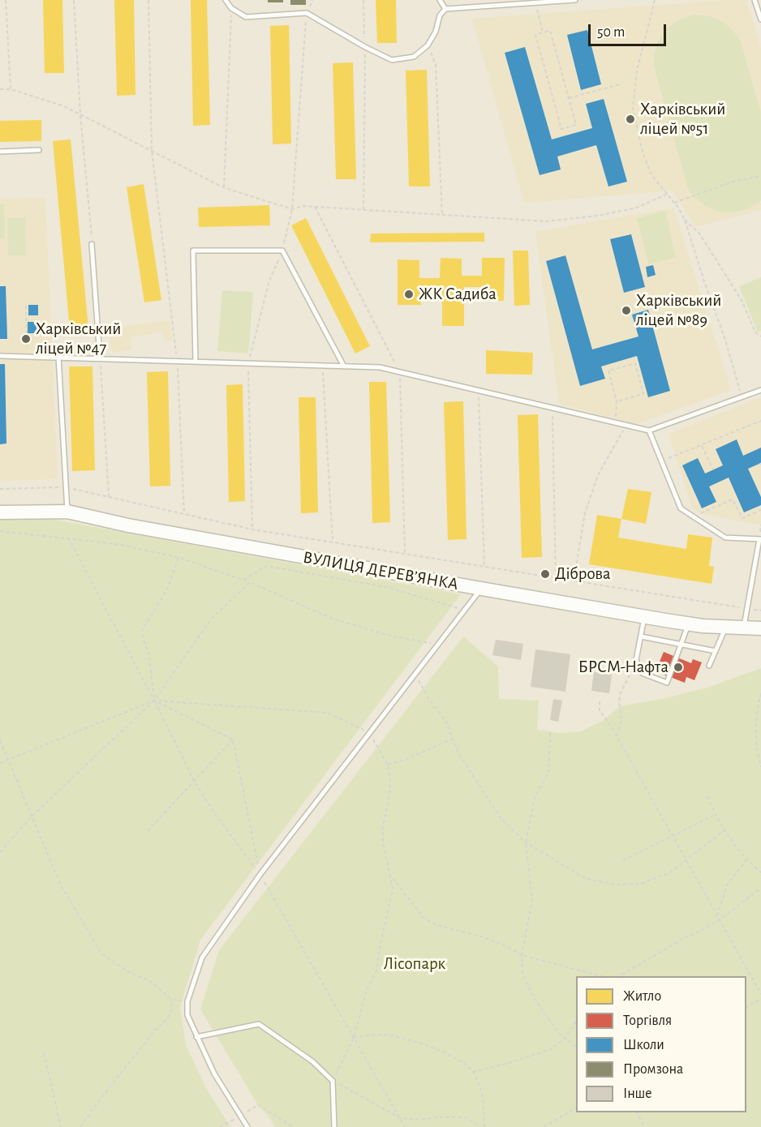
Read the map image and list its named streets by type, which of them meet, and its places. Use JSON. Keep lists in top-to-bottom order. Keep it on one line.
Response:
{"streets":{"main road":["ВУЛИЦЯ ДЕРЕВ’ЯНКА"]},"parks":["Лісопарк"],"places":["Харківський ліцей №51","ЖК Садиба","Харківський ліцей №89","Харківський ліцей №47","Діброва","БРСМ-Нафта"],"legend":["Житло","Торгівля","Школи","Промзона","Інше"],"scale_bar":"50 m"}
